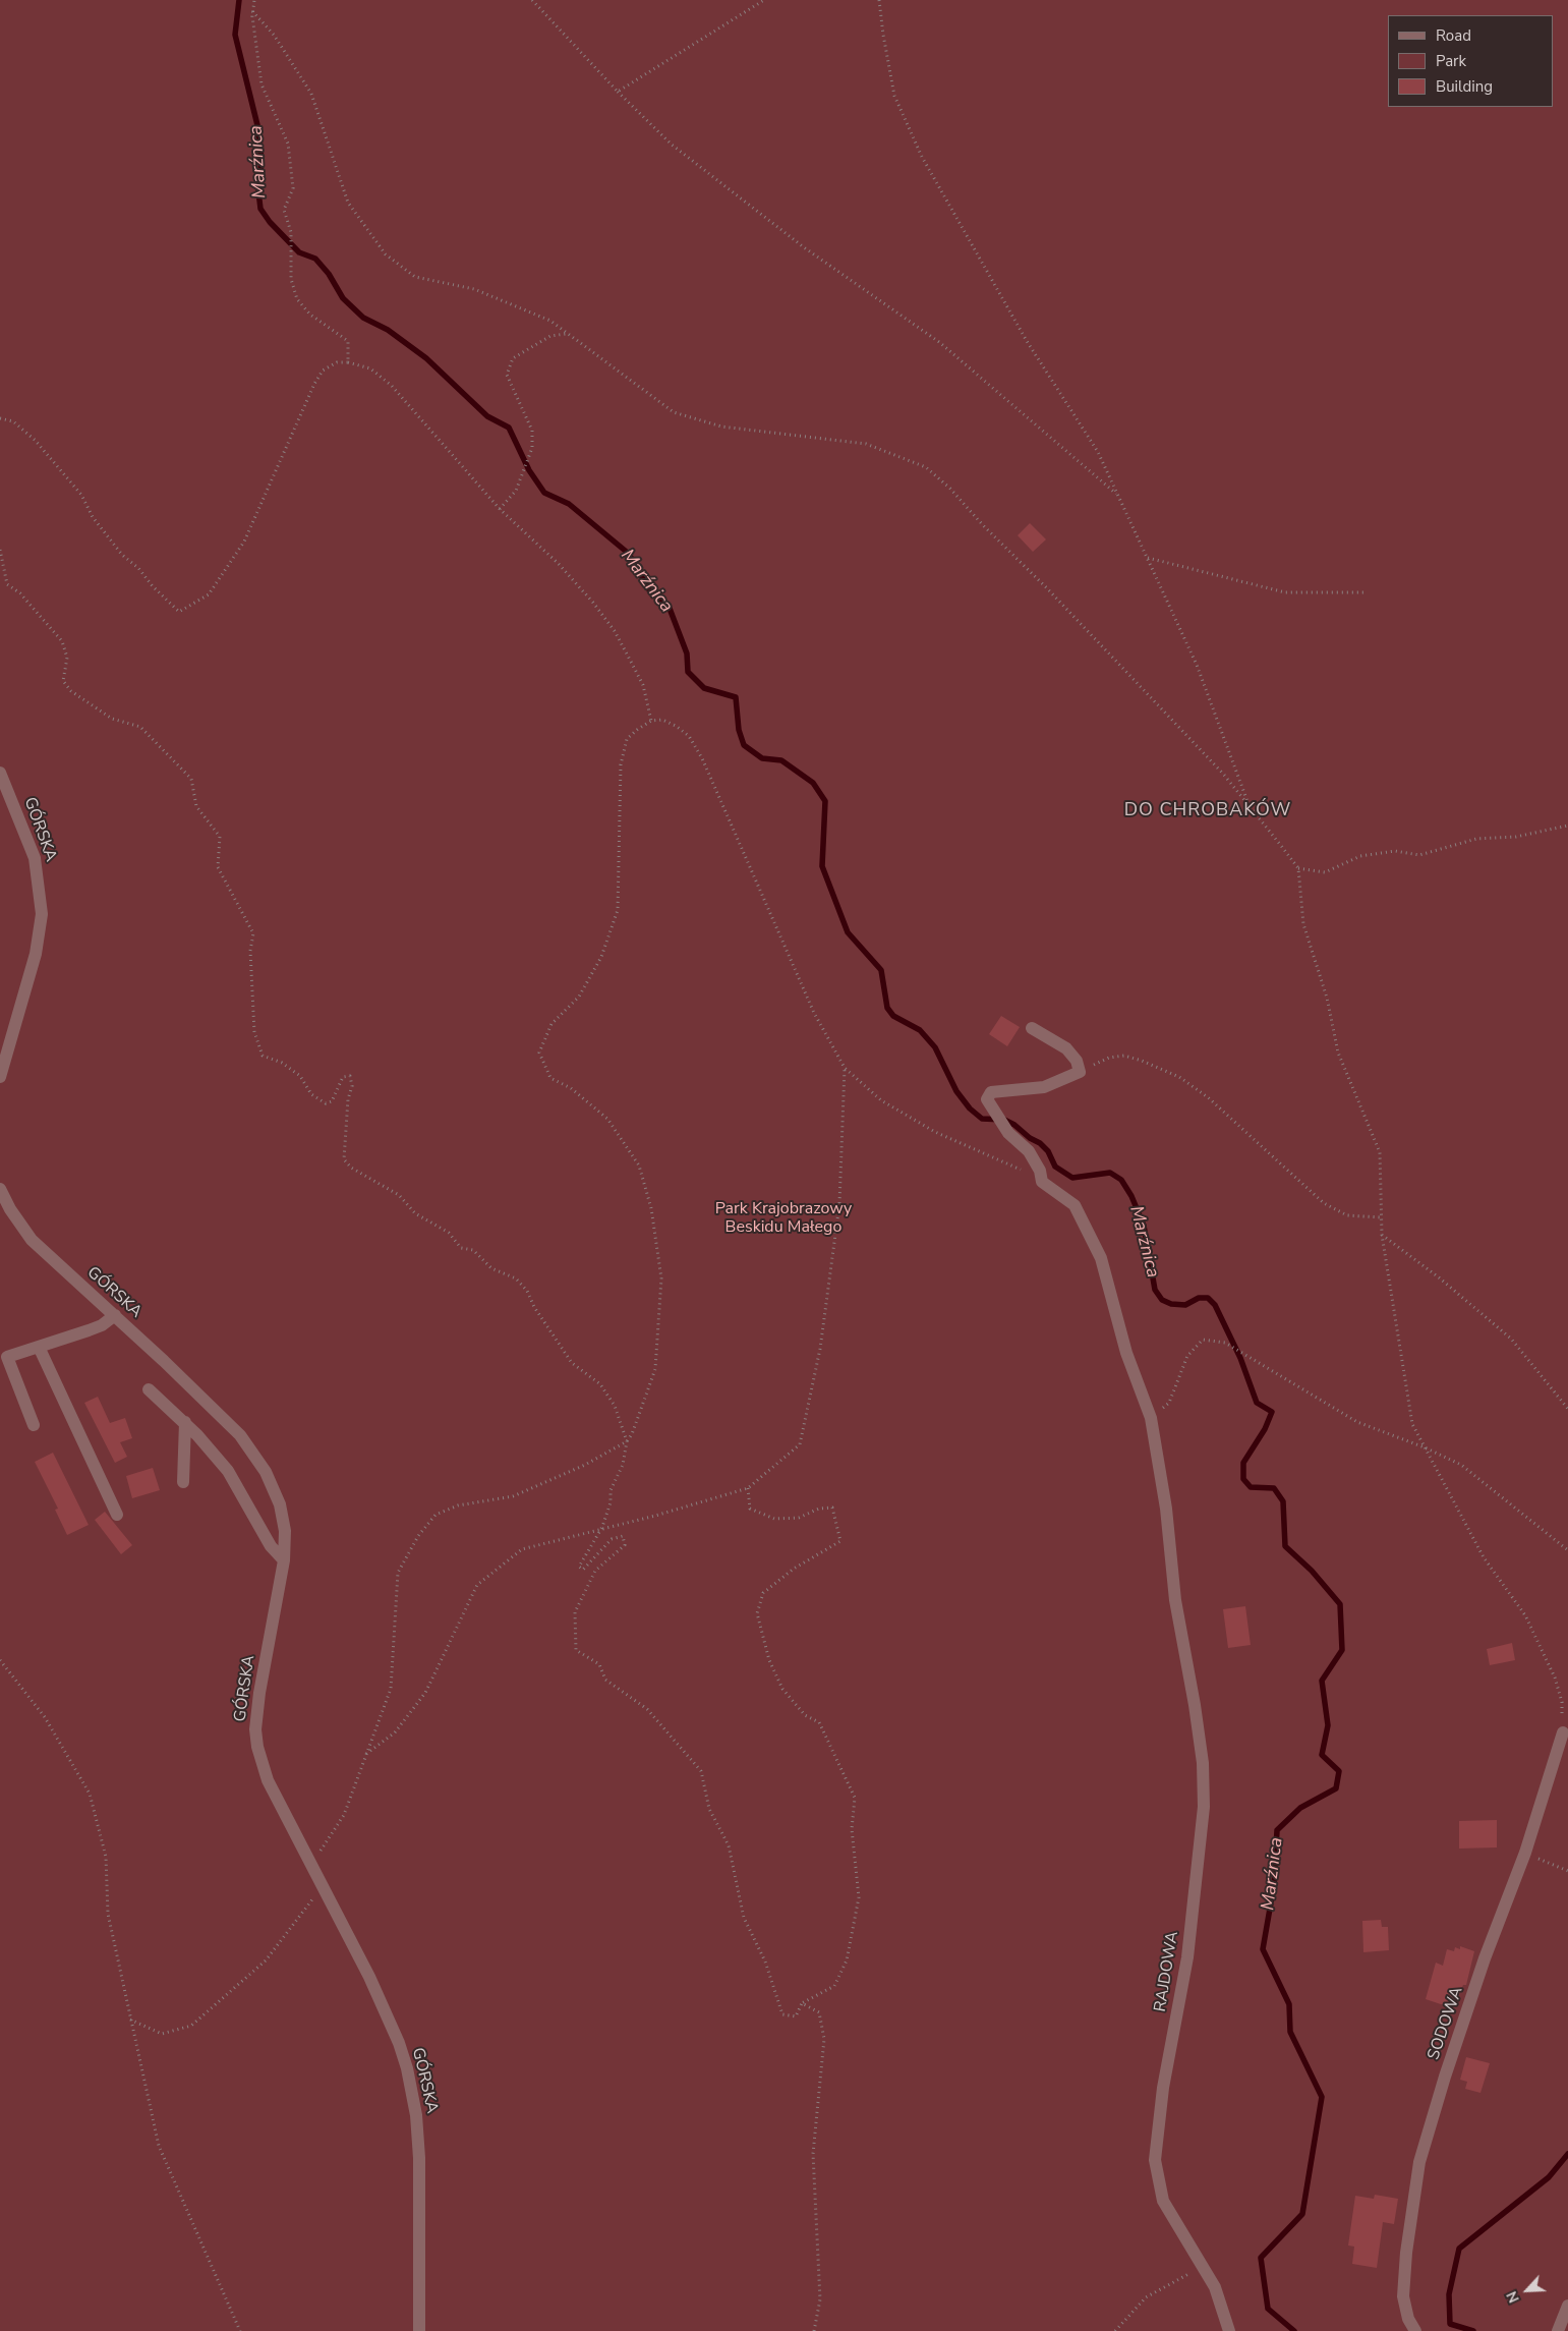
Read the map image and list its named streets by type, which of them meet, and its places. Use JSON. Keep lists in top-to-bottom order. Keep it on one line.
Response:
{"streets":{"street":["GÓRSKA","RAJDOWA","SODOWA"]},"districts":["DO CHROBAKÓW"],"water":["Marźnica"],"parks":["Park Krajobrazowy Beskidu Małego"],"legend":["Road","Park","Building"],"north":"bottom left"}
